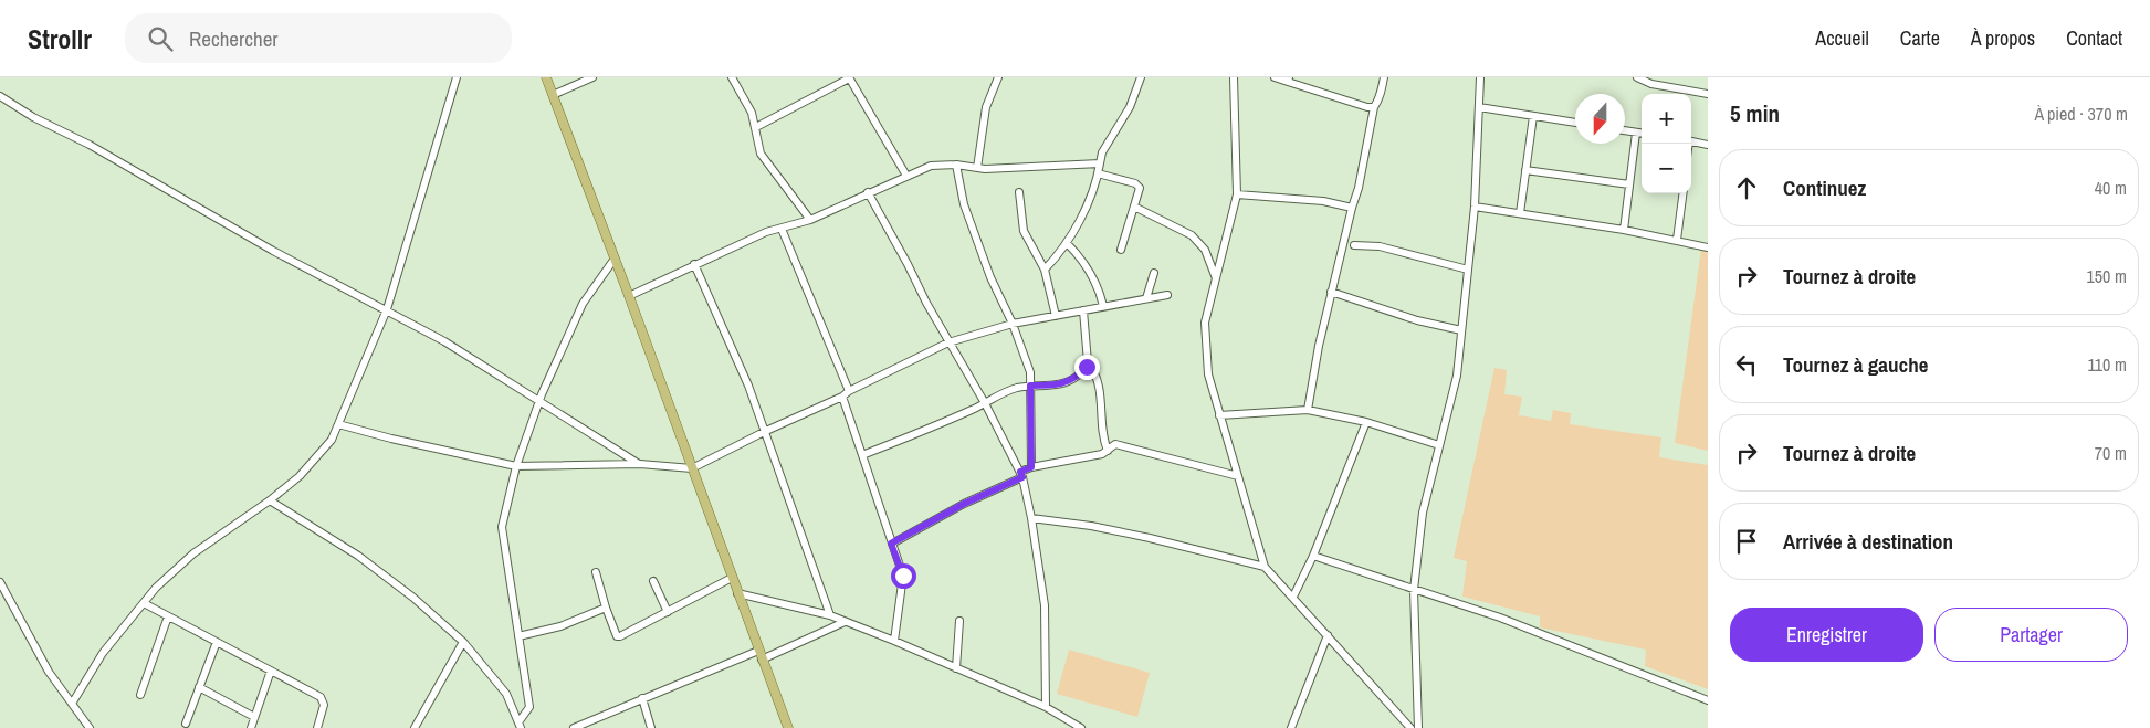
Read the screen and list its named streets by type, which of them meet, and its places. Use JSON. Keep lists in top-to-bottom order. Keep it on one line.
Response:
{"north":"bottom","page":{"header":"Strollr","search":"Rechercher","nav":["Accueil","Carte","À propos","Contact"],"heading":["5 min","À pied · 370 m"],"map_buttons":["+","−"],"list":[["Continuez","40 m"],["Tournez à droite","150 m"],["Tournez à gauche","110 m"],["Tournez à droite","70 m"],"Arrivée à destination"],"buttons":["Enregistrer","Partager"]}}
